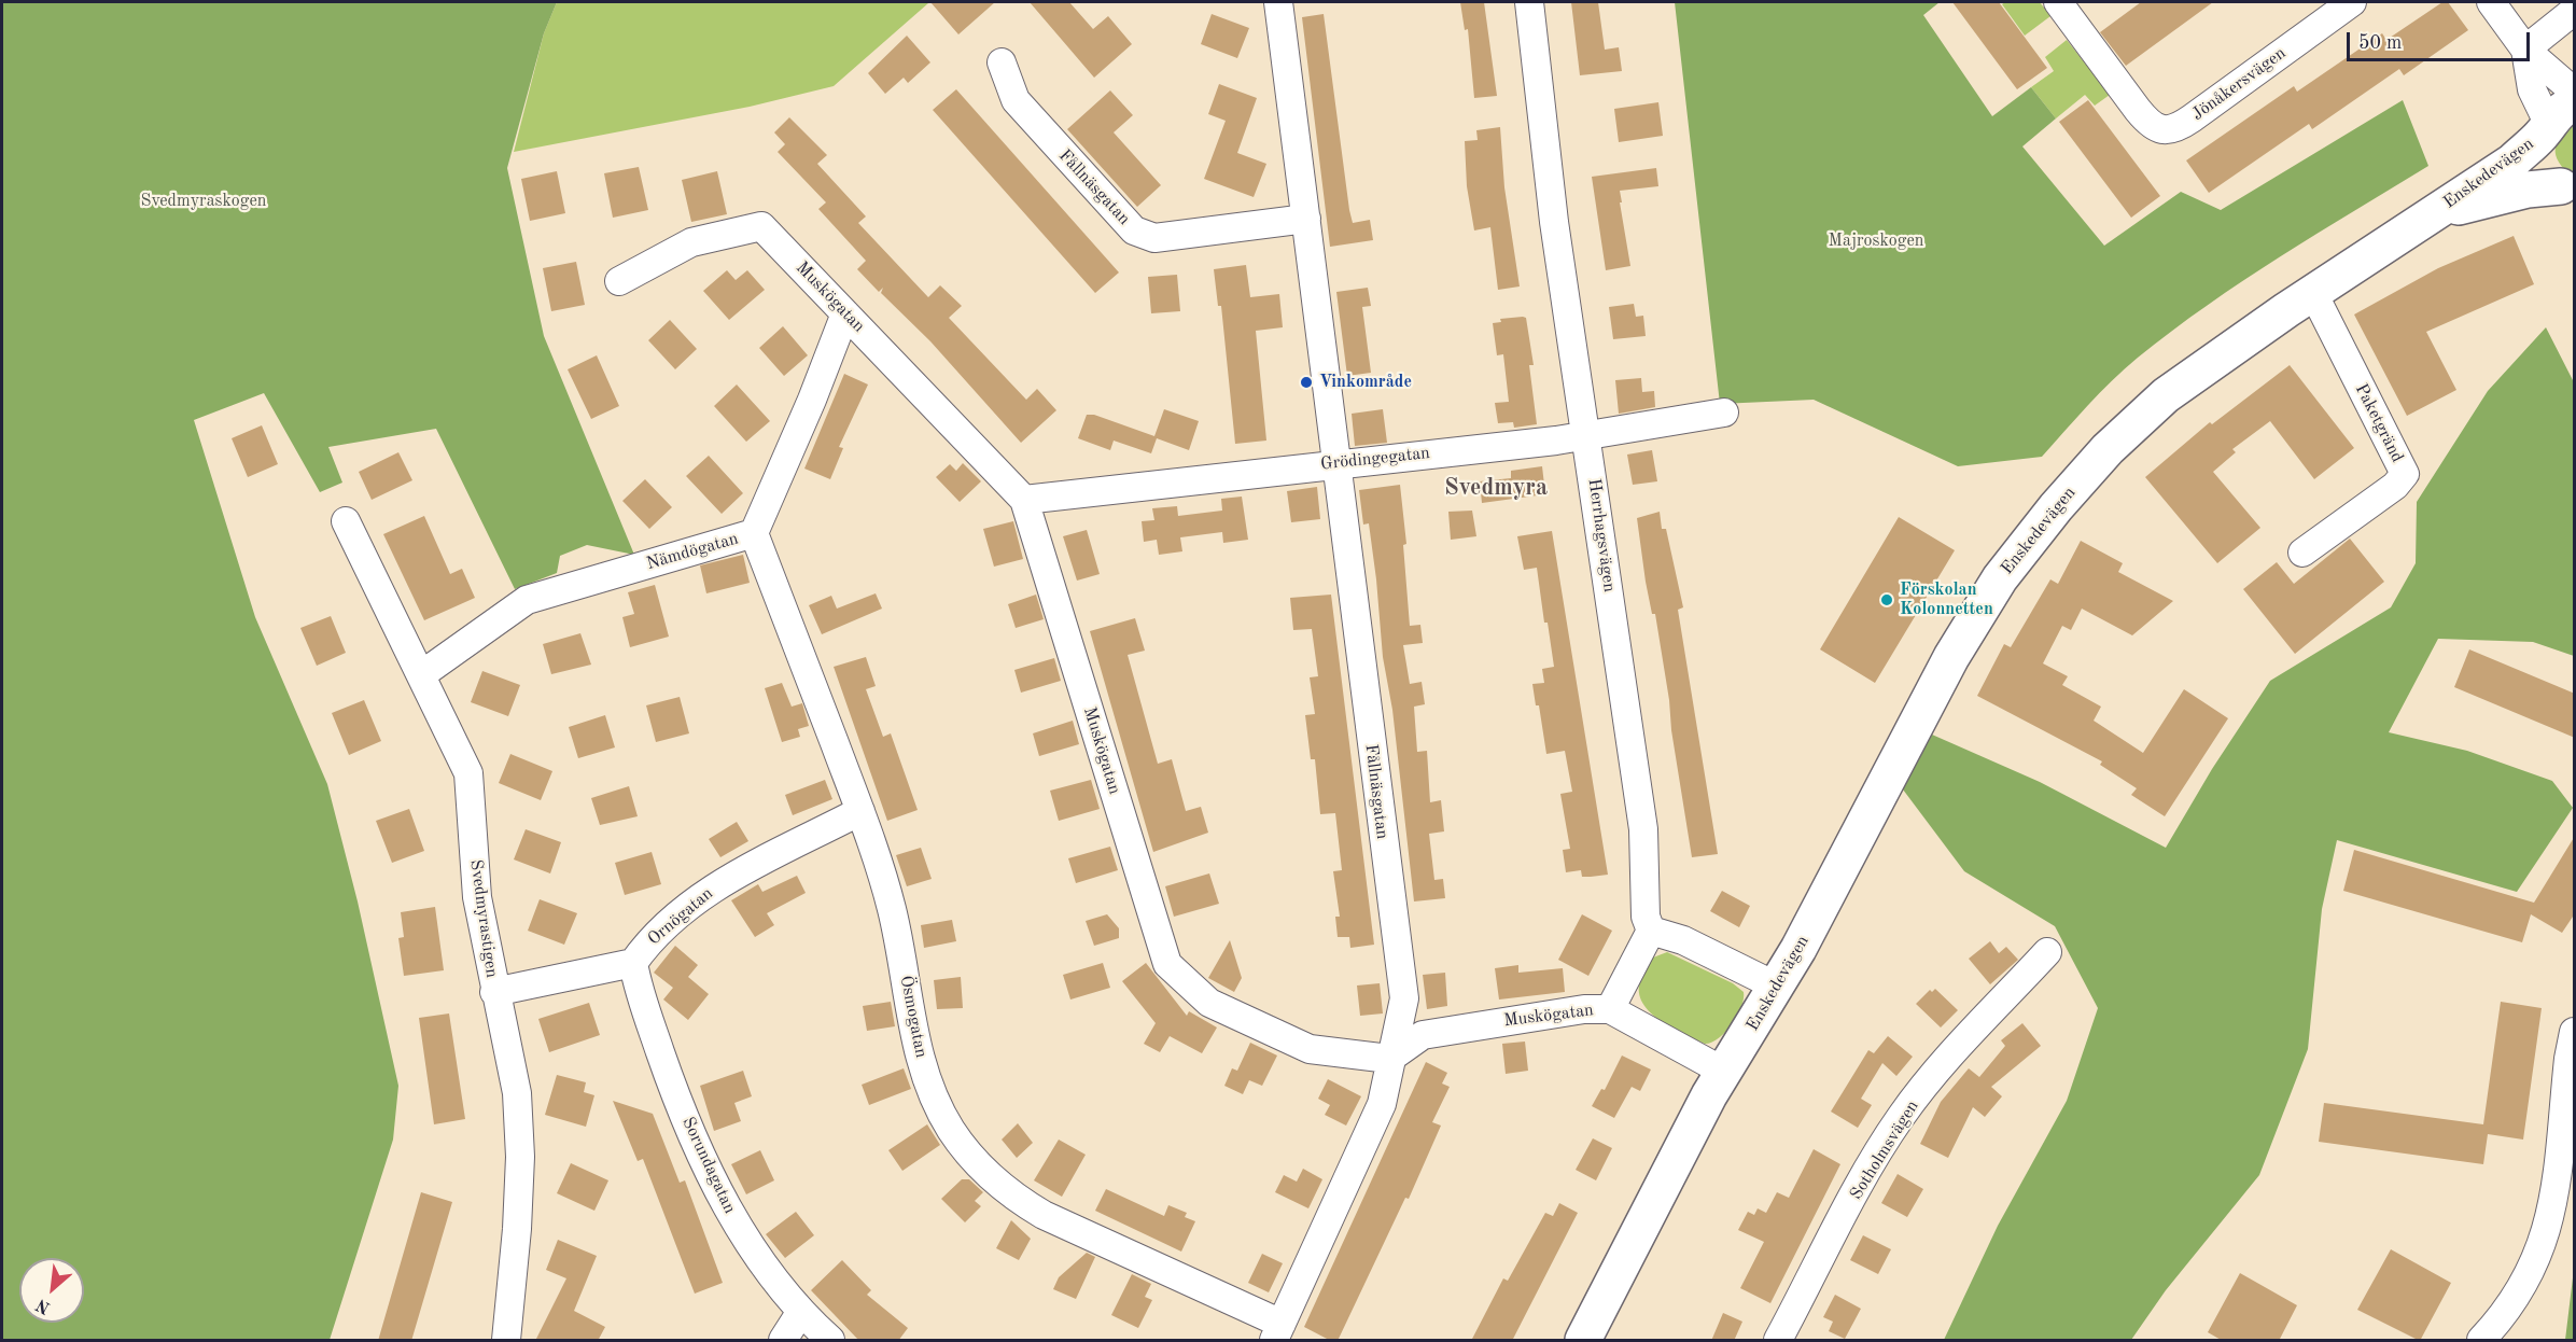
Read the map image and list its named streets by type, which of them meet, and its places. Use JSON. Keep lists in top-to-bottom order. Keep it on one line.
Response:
{"streets":{"street":["Jönåkersvägen","Enskedevägen","Fållnäsgatan","Muskögatan","Paketgränd","Grödingegatan","Herrhagsvägen","Nämdögatan","Ornögatan","Svedmyrastigen","Ösmogatan","Sotholmsvägen","Sorundagatan"]},"crossings":[["Enskedevägen","Muskögatan"],["Enskedevägen","Paketgränd"],["Fållnäsgatan","Muskögatan"],["Fållnäsgatan","Grödingegatan"],["Fållnäsgatan","Ösmogatan"],["Muskögatan","Grödingegatan"],["Muskögatan","Nämdögatan"],["Grödingegatan","Herrhagsvägen"],["Nämdögatan","Svedmyrastigen"],["Nämdögatan","Ösmogatan"],["Ornögatan","Svedmyrastigen"],["Ornögatan","Ösmogatan"],["Ornögatan","Sorundagatan"]],"districts":["Svedmyra"],"parks":["Svedmyraskogen","Majroskogen"],"places":["Vinkområde","Förskolan Kolonnetten"],"scale_bar":"50 m","north":"bottom left"}
